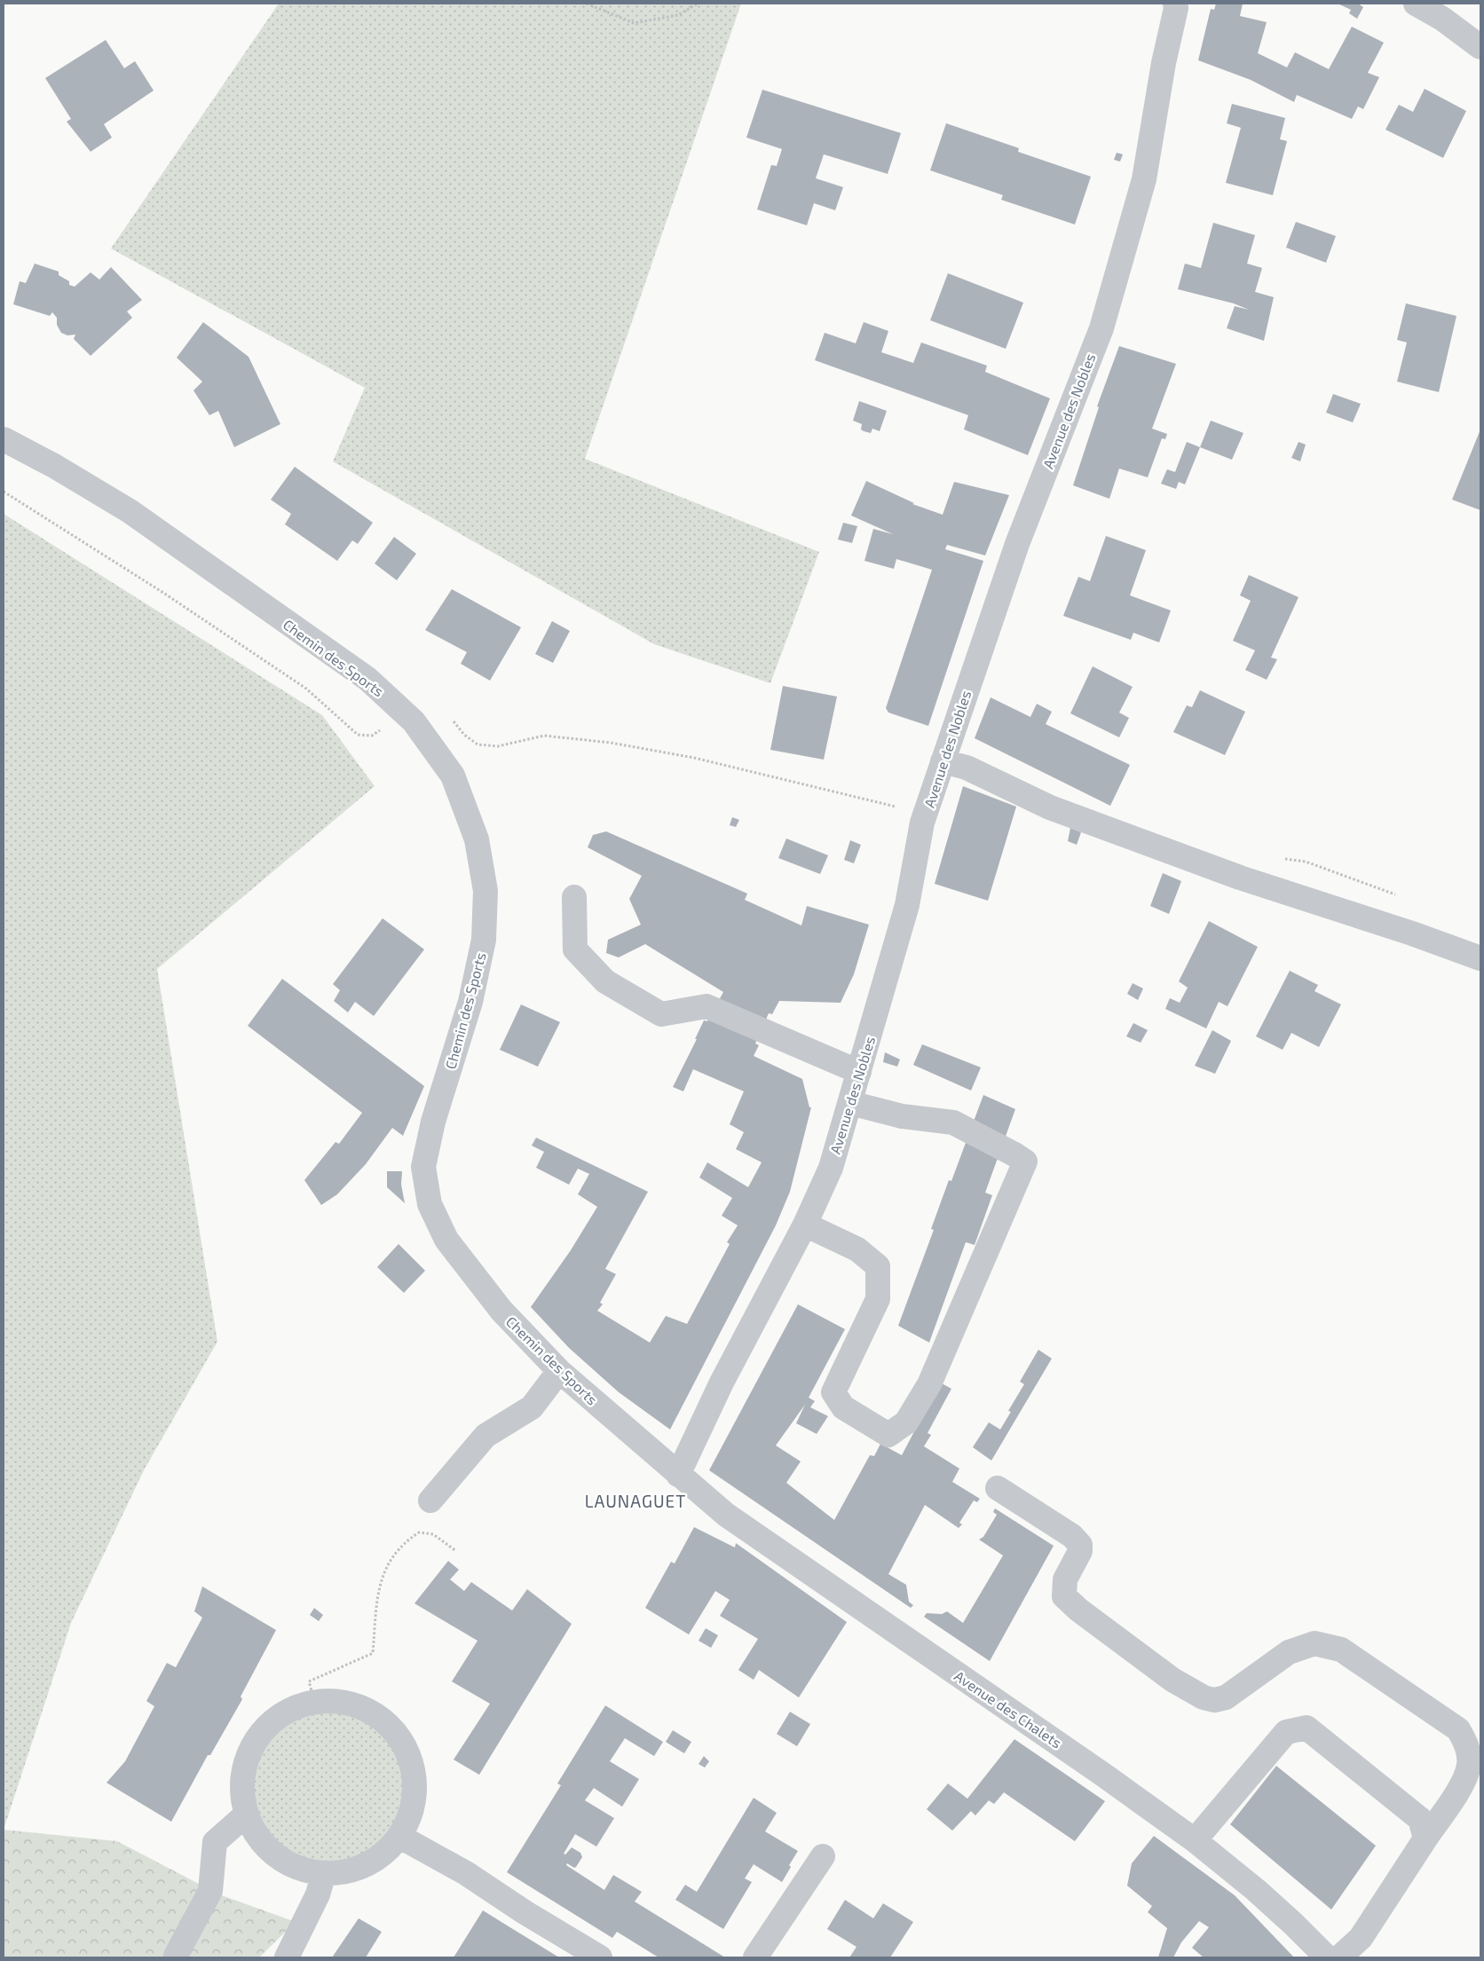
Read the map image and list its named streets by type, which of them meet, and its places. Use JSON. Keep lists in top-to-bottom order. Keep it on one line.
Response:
{"streets":{"street":["Avenue des Nobles","Chemin des Sports","Avenue des Chalets"]},"crossings":[["Avenue des Nobles","Chemin des Sports"],["Avenue des Nobles","Avenue des Chalets"],["Chemin des Sports","Avenue des Chalets"]],"districts":["LAUNAGUET"]}
